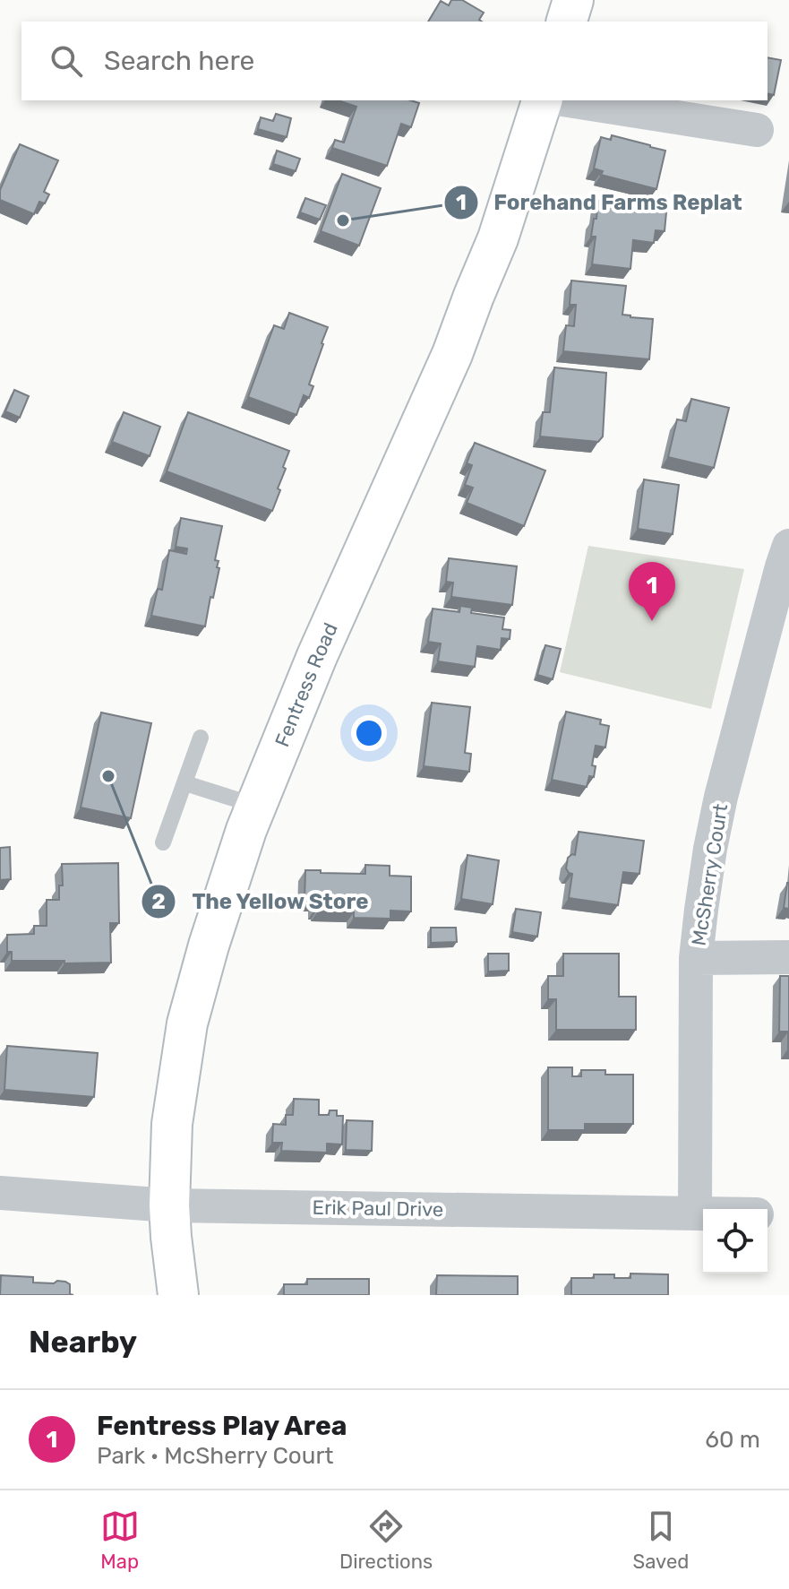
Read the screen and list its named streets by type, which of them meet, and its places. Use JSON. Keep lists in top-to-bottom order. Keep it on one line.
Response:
{"streets":{"street":["Fentress Road","McSherry Court","Erik Paul Drive"]},"crossings":[["Fentress Road","Erik Paul Drive"],["McSherry Court","Erik Paul Drive"]],"places":["Forehand Farms Replat","The Yellow Store"],"page":{"search":"Search here","pins":"1","heading":"Nearby","list":[{"mark":"1","name":"Fentress Play Area","note":"Park · McSherry Court","value":"60 m"}],"nav":["Map","Directions","Saved"]}}
